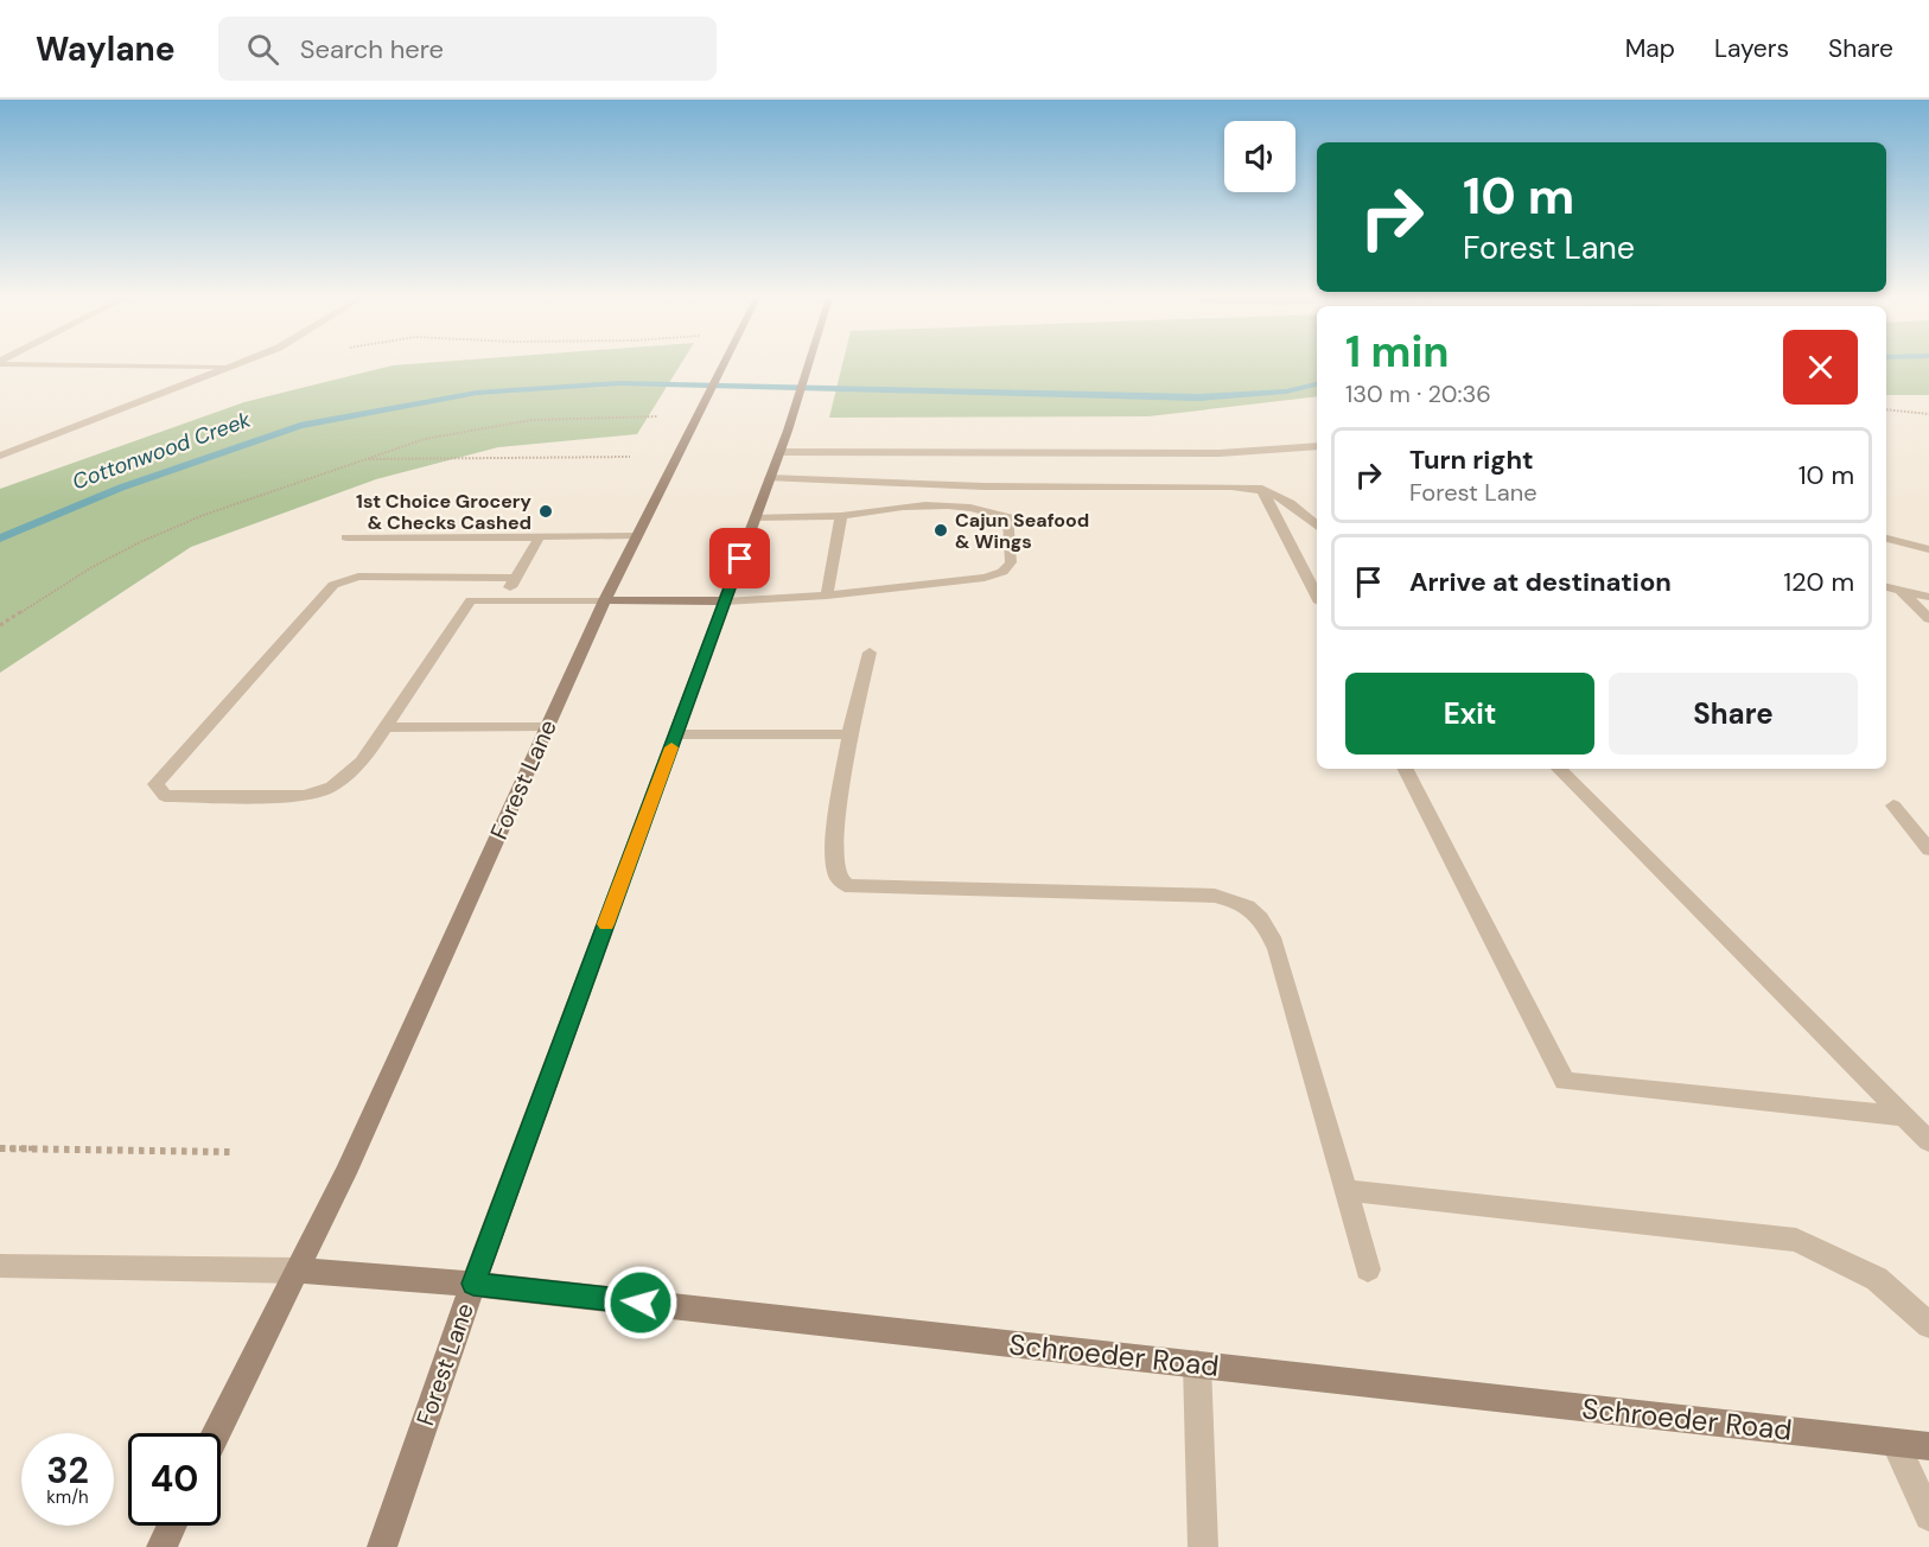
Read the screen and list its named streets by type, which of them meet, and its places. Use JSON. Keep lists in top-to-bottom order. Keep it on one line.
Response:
{"streets":{"main road":["Forest Lane","Schroeder Road"]},"crossings":[["Forest Lane","Schroeder Road"]],"water":["Cottonwood Creek"],"places":["1st Choice Grocery & Checks Cashed","Cajun Seafood & Wings"],"page":{"header":"Waylane","search":"Search here","nav":["Map","Layers","Share"],"turn":["10 m","Forest Lane"],"heading":["1 min","130 m · 20:36"],"list":[{"name":"Turn right","note":"Forest Lane","value":"10 m"},{"name":"Arrive at destination","value":"120 m"}],"buttons":["Exit","Share"],"speed":"32 km/h","limit":"40"}}
